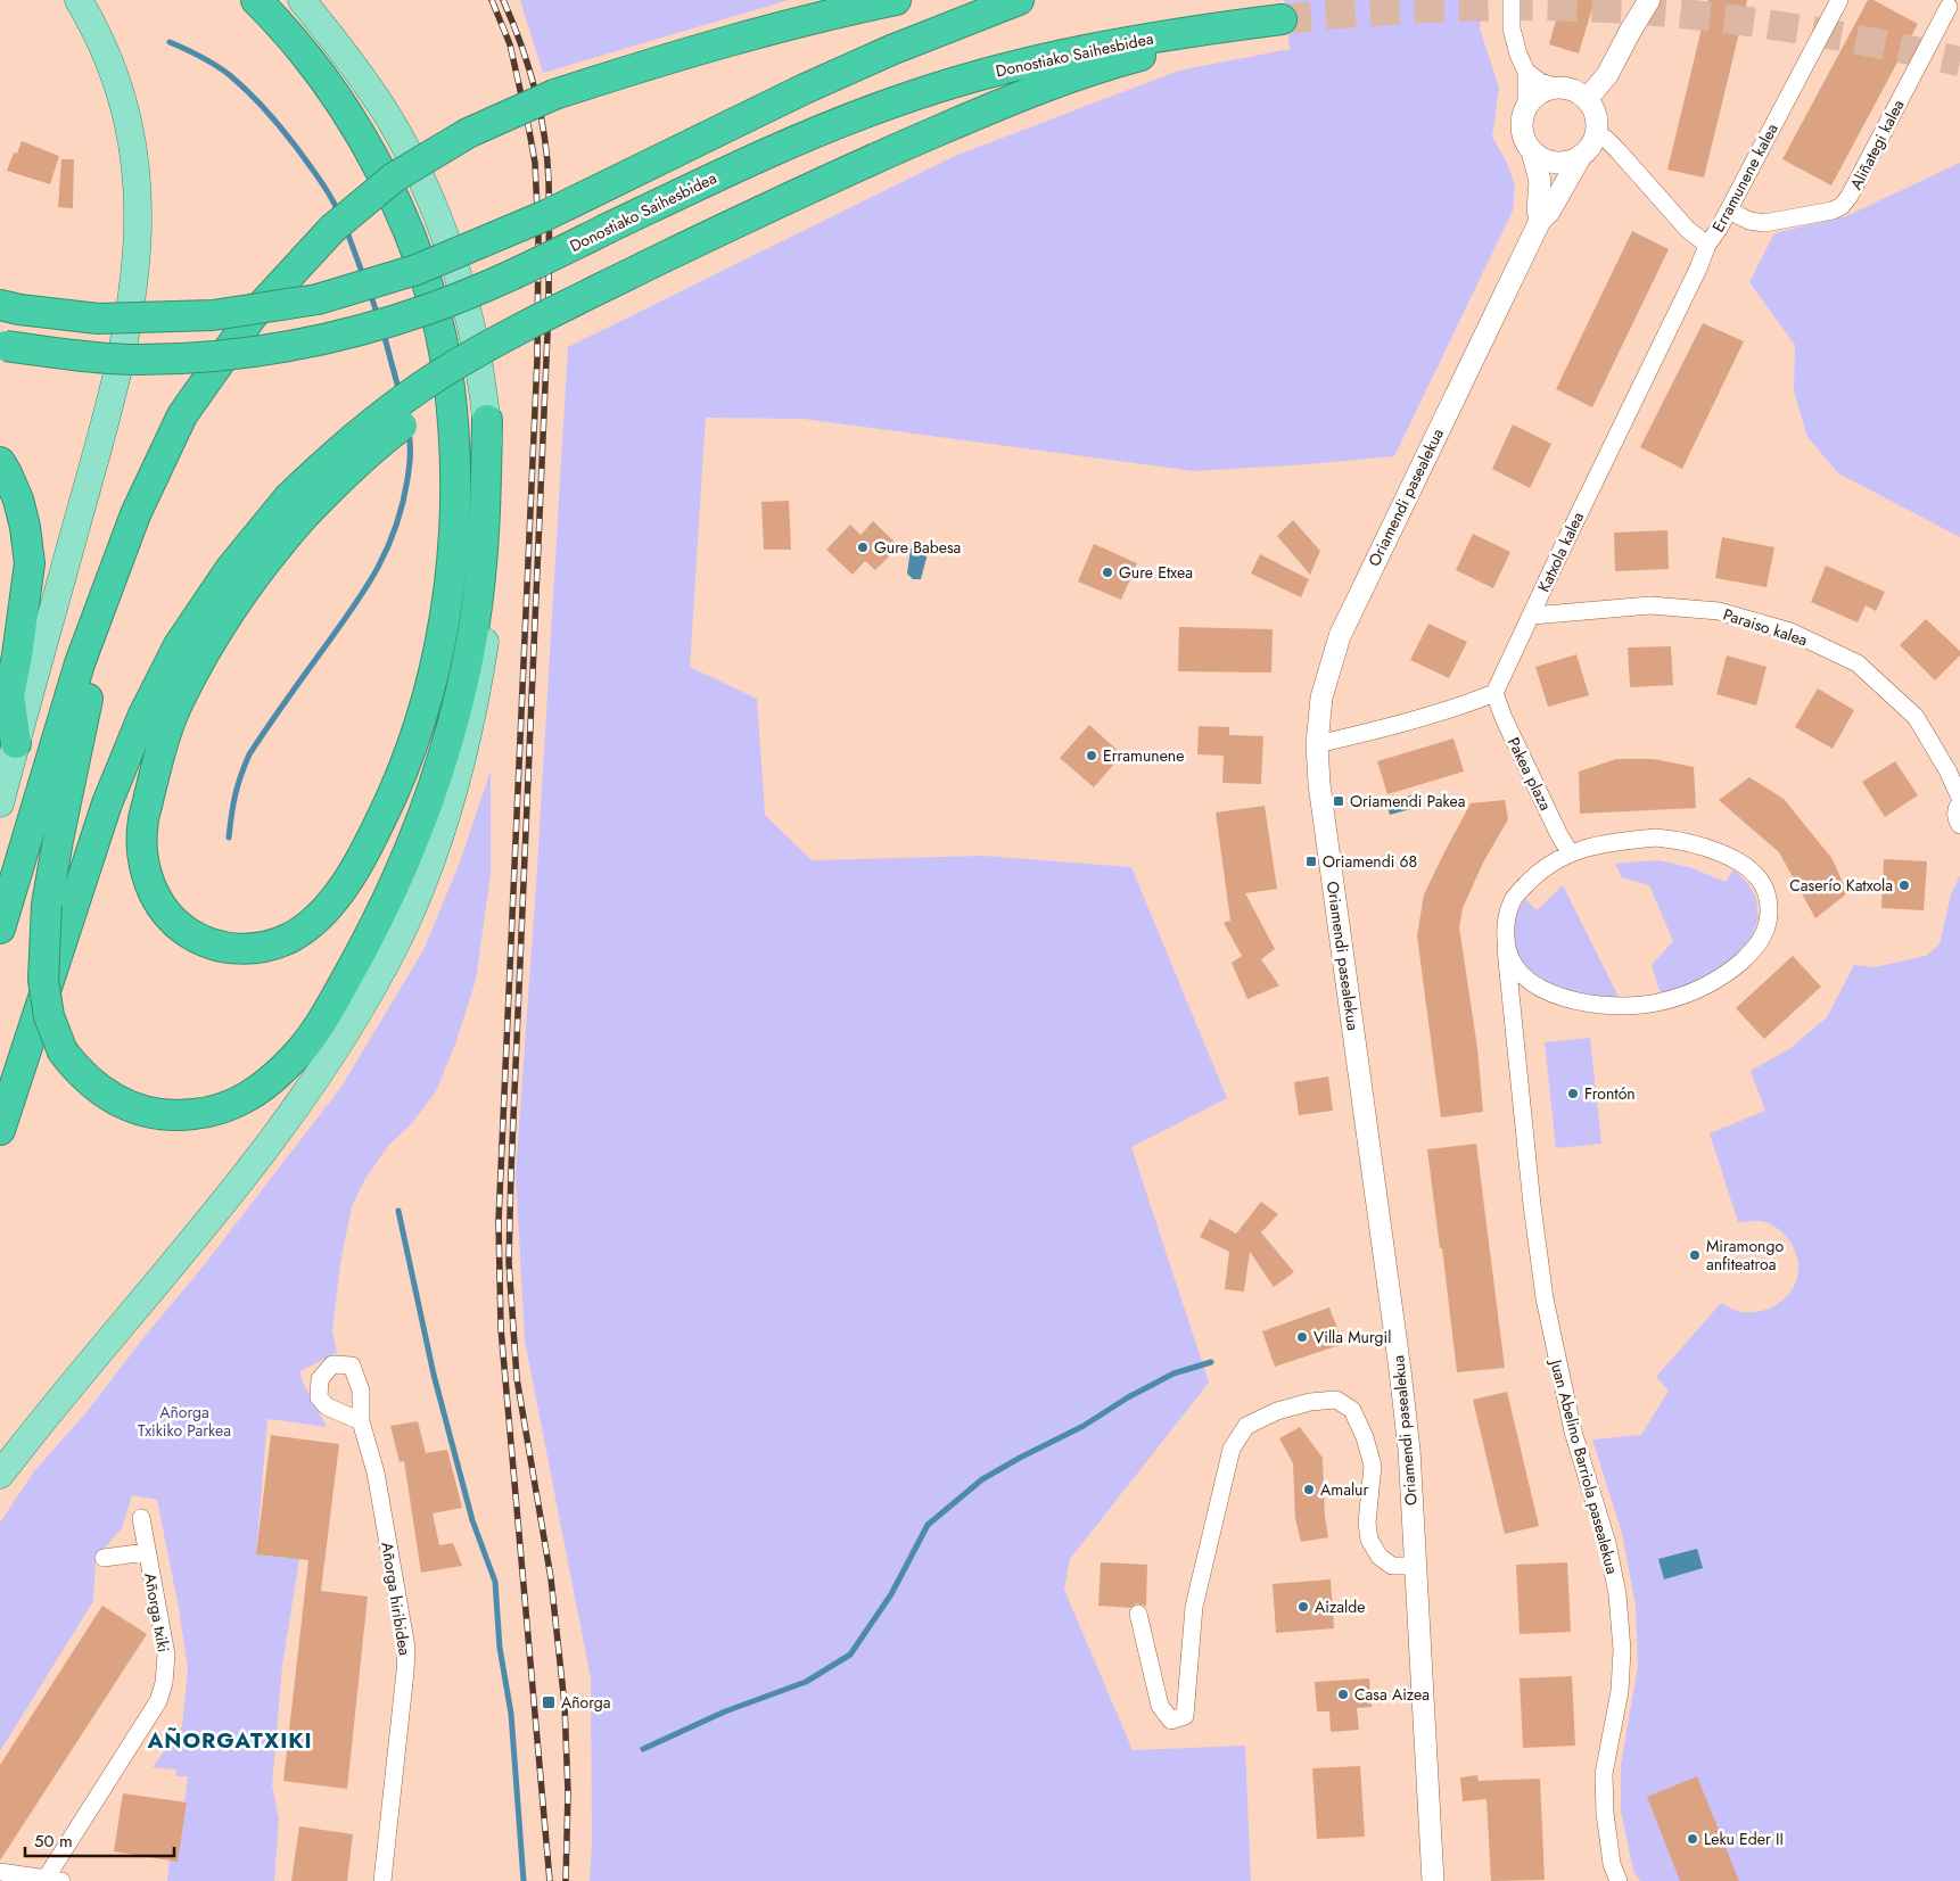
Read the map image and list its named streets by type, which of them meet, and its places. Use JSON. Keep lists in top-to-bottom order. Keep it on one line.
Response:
{"streets":{"highway":["Donostiako Saihesbidea"],"street":["Aliñategi kalea","Erramunene kalea","Oriamendi pasealekua","Katxola kalea","Paraiso kalea","Pakea plaza","Juan Abelino Barriola pasealekua","Añorga hiribidea","Añorga txiki"]},"crossings":[["Aliñategi kalea","Erramunene kalea"],["Erramunene kalea","Oriamendi pasealekua"],["Erramunene kalea","Katxola kalea"],["Katxola kalea","Paraiso kalea"],["Katxola kalea","Pakea plaza"]],"districts":["AÑORGATXIKI"],"parks":["Añorga Txikiko Parkea"],"places":{"other":["Gure Babesa","Gure Etxea","Erramunene","Caserío Katxola","Frontón","Miramongo anfiteatroa","Villa Murgil","Amalur","Aizalde","Casa Aizea","Leku Eder II"],"transit":["Oriamendi Pakea","Oriamendi 68","Añorga"]},"scale_bar":"50 m"}
